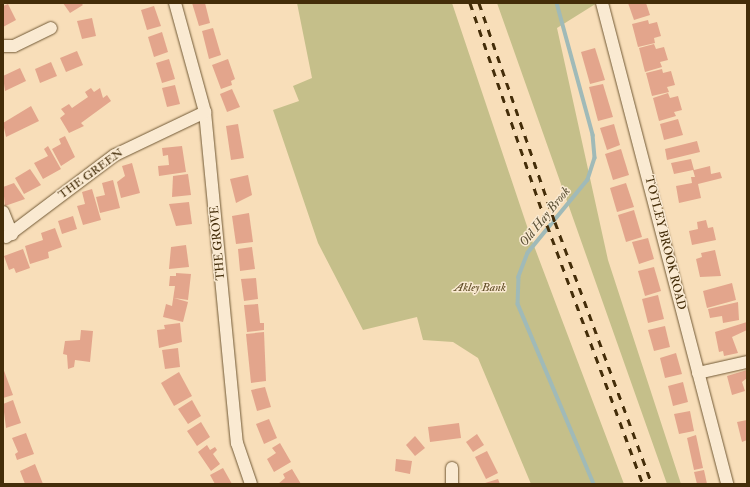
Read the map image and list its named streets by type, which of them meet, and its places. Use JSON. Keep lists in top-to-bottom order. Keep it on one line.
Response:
{"streets":{"street":["THE GREEN","THE GROVE","TOTLEY BROOK ROAD"]},"crossings":[["THE GREEN","THE GROVE"]],"water":["Old Hay Brook"],"parks":["Akley Bank"]}
